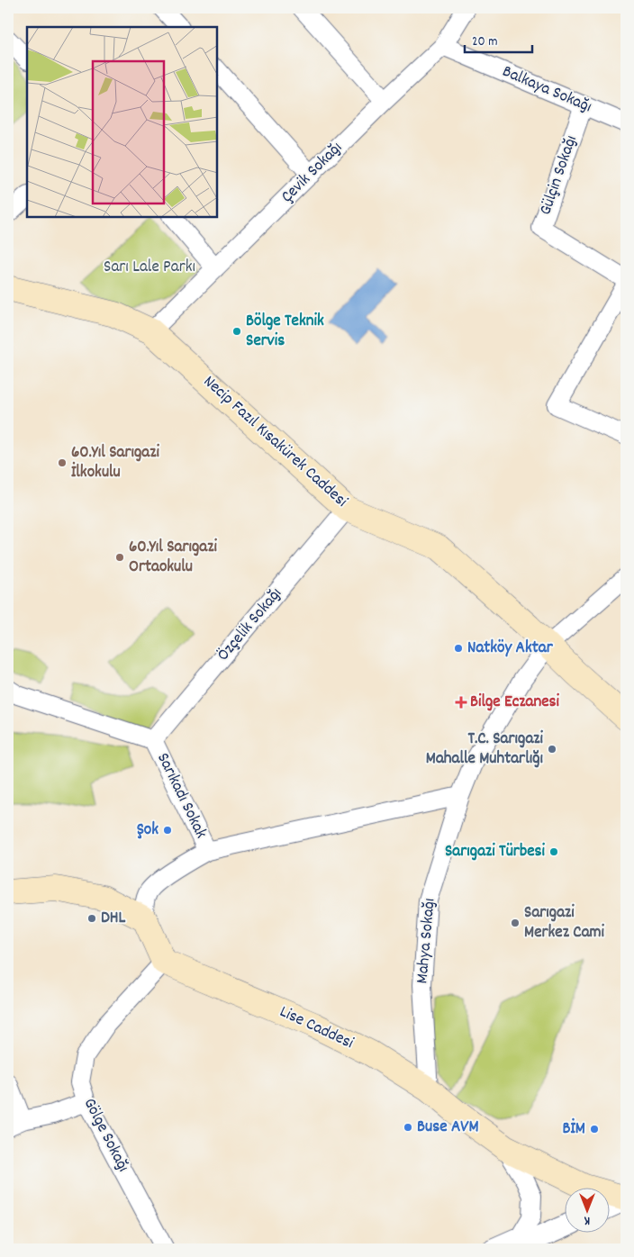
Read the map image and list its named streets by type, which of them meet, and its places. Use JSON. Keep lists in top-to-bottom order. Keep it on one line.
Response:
{"streets":{"main road":["Necip Fazıl Kısakürek Caddesi","Lise Caddesi"],"street":["Balkaya Sokağı","Çevik Sokağı","Gülçin Sokağı","Özçelik Sokağı","Sarıkadı Sokak","Mahya Sokağı","Gölge Sokağı"]},"crossings":[["Balkaya Sokağı","Çevik Sokağı"],["Balkaya Sokağı","Gülçin Sokağı"],["Çevik Sokağı","Necip Fazıl Kısakürek Caddesi"],["Necip Fazıl Kısakürek Caddesi","Özçelik Sokağı"],["Necip Fazıl Kısakürek Caddesi","Mahya Sokağı"],["Özçelik Sokağı","Sarıkadı Sokak"],["Mahya Sokağı","Lise Caddesi"],["Lise Caddesi","Gölge Sokağı"]],"parks":["Sarı Lale Parkı"],"places":{"other":["Bölge Teknik Servis","60.Yıl Sarıgazi İlkokulu","60.Yıl Sarıgazi Ortaokulu","Natköy Aktar","T.C. Sarıgazi Mahalle Muhtarlığı","Şok","Sarıgazi Türbesi","DHL","Sarıgazi Merkez Cami","Buse AVM","BİM"],"health":["Bilge Eczanesi"]},"scale_bar":"20 m","north":"bottom"}
